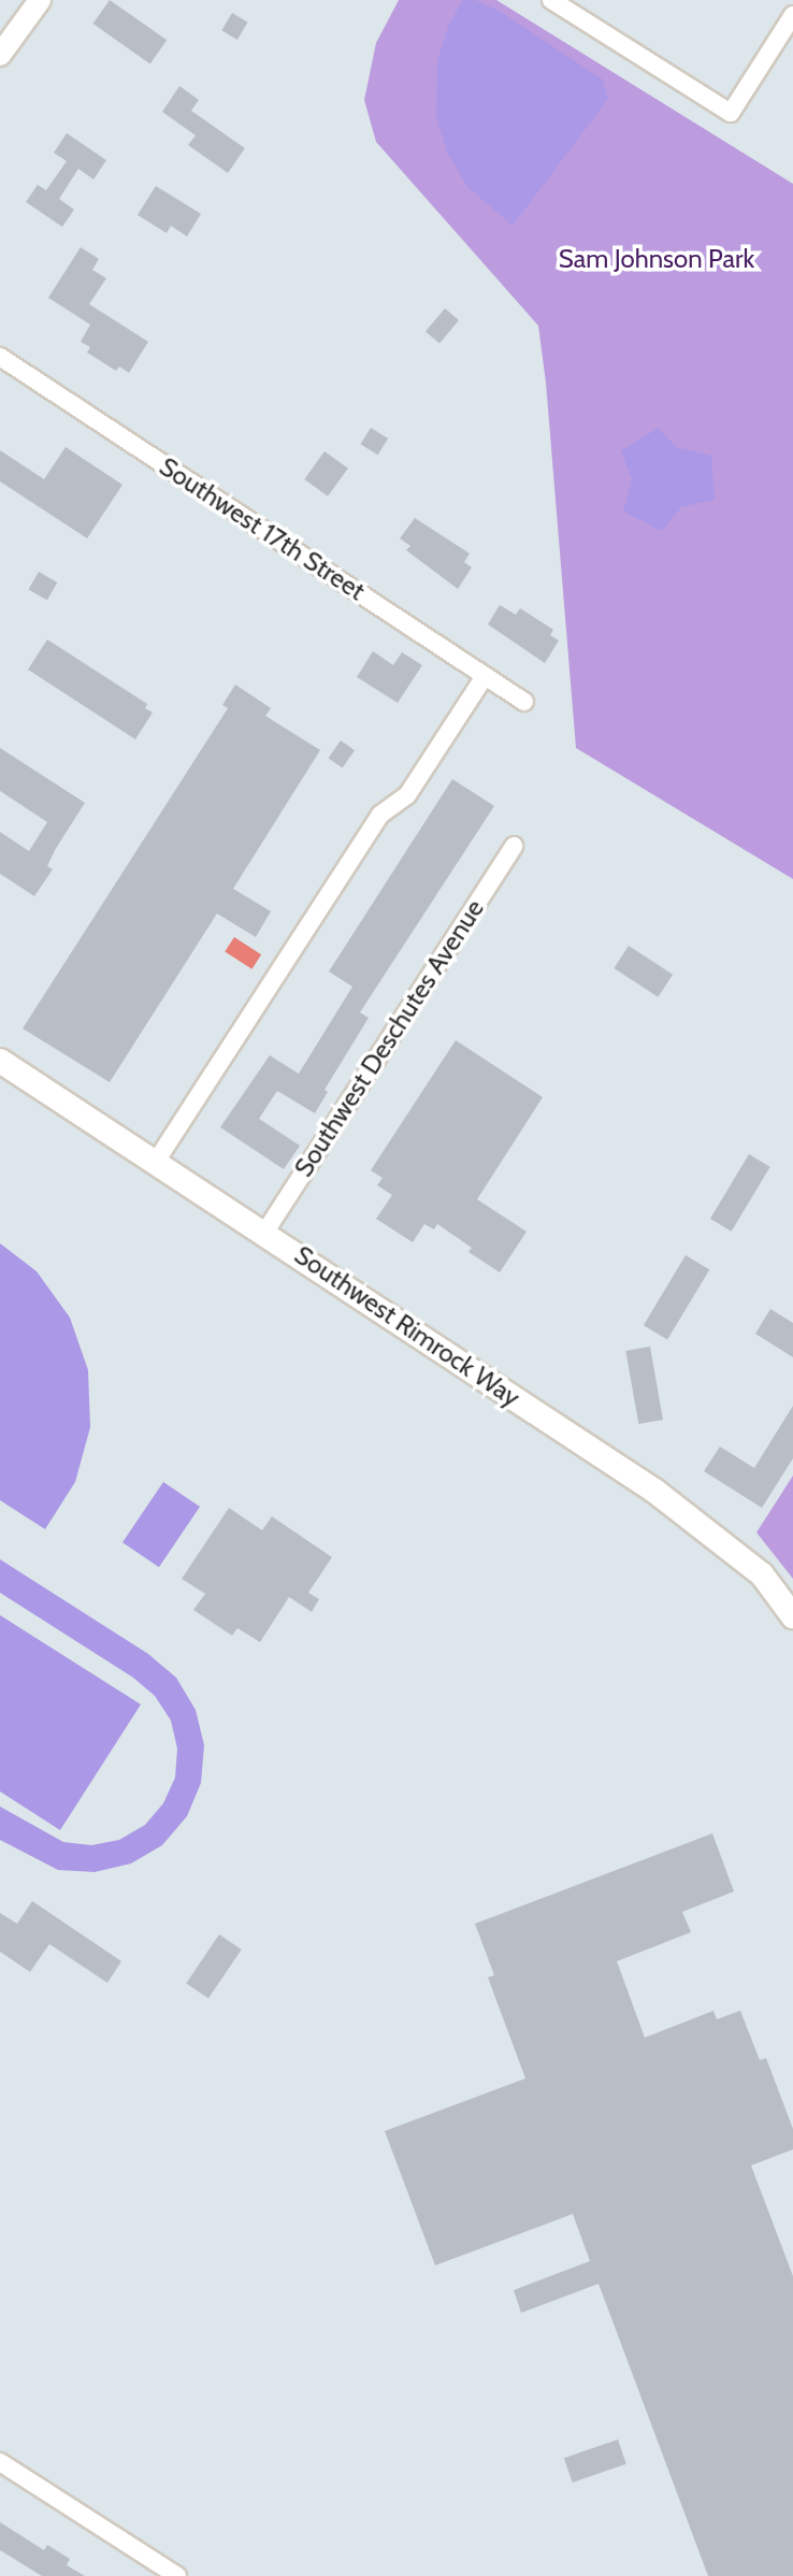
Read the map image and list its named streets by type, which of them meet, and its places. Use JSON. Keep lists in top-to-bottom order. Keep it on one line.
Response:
{"streets":{"main road":["Southwest Rimrock Way"],"street":["Southwest 17th Street","Southwest Deschutes Avenue"]},"crossings":[["Southwest Deschutes Avenue","Southwest Rimrock Way"]],"parks":["Sam Johnson Park"]}
